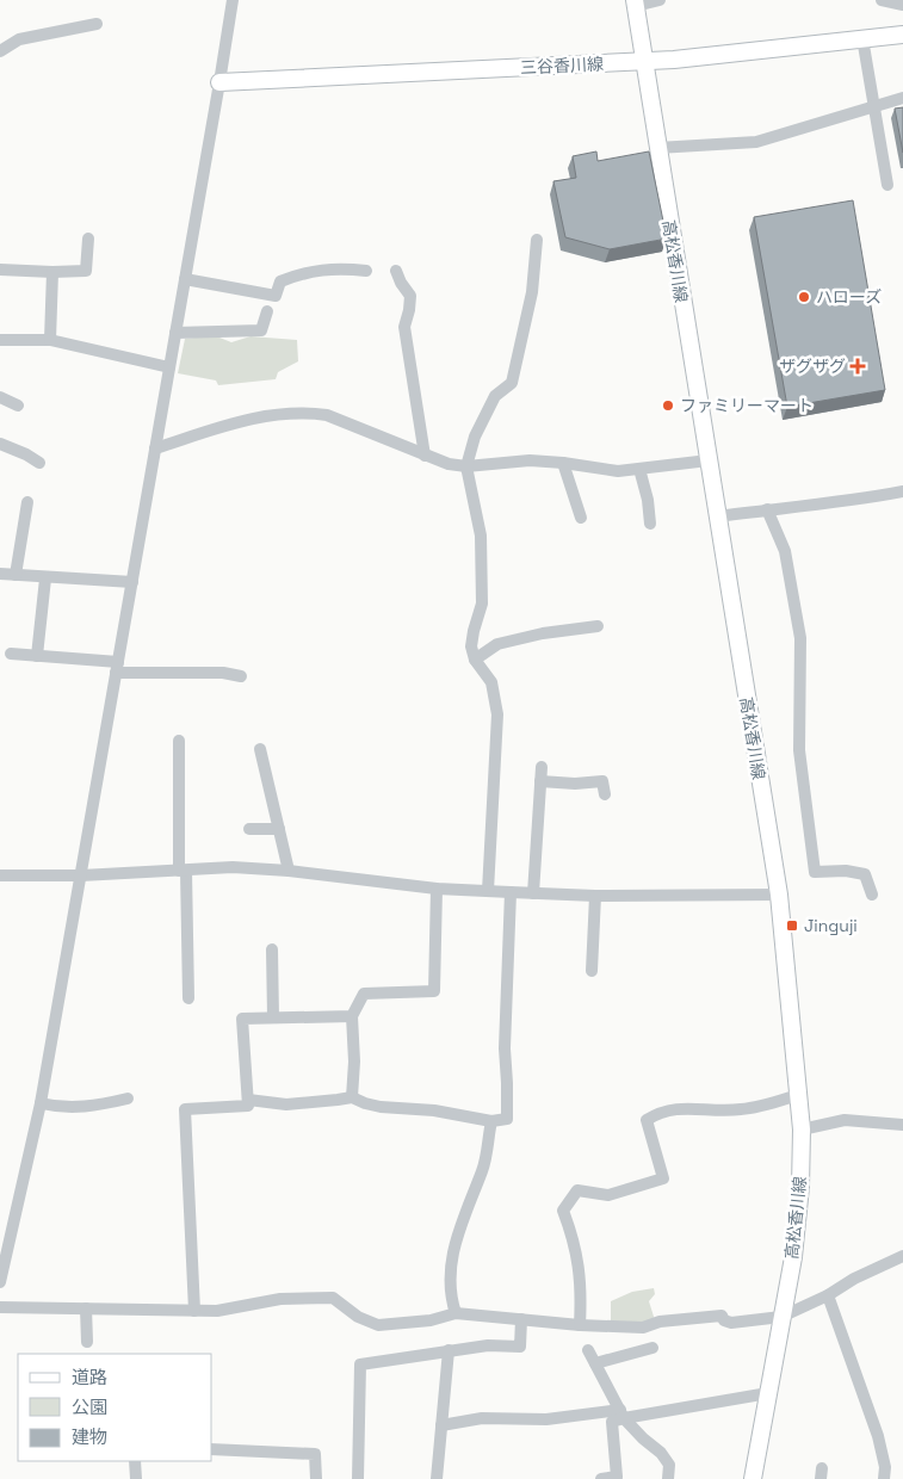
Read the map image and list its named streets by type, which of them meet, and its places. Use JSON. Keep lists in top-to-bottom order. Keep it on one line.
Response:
{"streets":{"main road":["三谷香川線","高松香川線"]},"crossings":[["三谷香川線","高松香川線"]],"places":{"other":["ハローズ","ファミリーマート"],"health":["ザグザグ"],"transit":["Jinguji"]},"legend":["道路","公園","建物"]}
